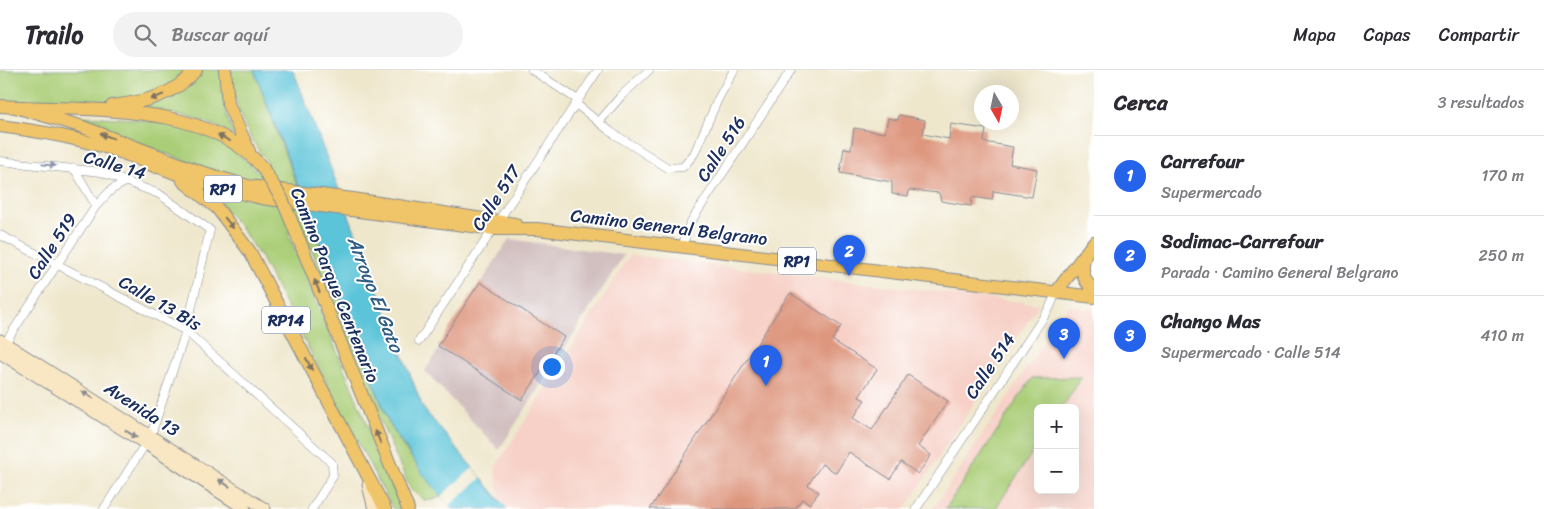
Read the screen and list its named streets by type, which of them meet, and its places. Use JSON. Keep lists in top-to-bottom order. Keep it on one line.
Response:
{"streets":{"main road":["RP1","Camino General Belgrano","Camino Parque Centenario","RP14","Calle 514","Avenida 13"],"street":["Calle 516","Calle 14","Calle 517","Calle 519","Calle 13 Bis"]},"crossings":[["Calle 516","Camino General Belgrano"],["Calle 14","Calle 519"],["Calle 14","Calle 13 Bis"],["RP1","Camino General Belgrano"],["RP1","RP14"],["Calle 517","Camino General Belgrano"],["Camino General Belgrano","Camino Parque Centenario"],["Camino General Belgrano","RP14"],["Camino General Belgrano","Calle 514"],["Calle 519","Calle 13 Bis"],["Calle 519","Avenida 13"]],"water":["Arroyo El Gato"],"north":"bottom","page":{"header":"Trailo","search":"Buscar aquí","nav":["Mapa","Capas","Compartir"],"heading":["Cerca","3 resultados"],"list":[{"mark":"1","name":"Carrefour","note":"Supermercado","value":"170 m"},{"mark":"2","name":"Sodimac-Carrefour","note":"Parada · Camino General Belgrano","value":"250 m"},{"mark":"3","name":"Chango Mas","note":"Supermercado · Calle 514","value":"410 m"}],"pins":["2","3","1"],"map_buttons":["+","−"]}}
